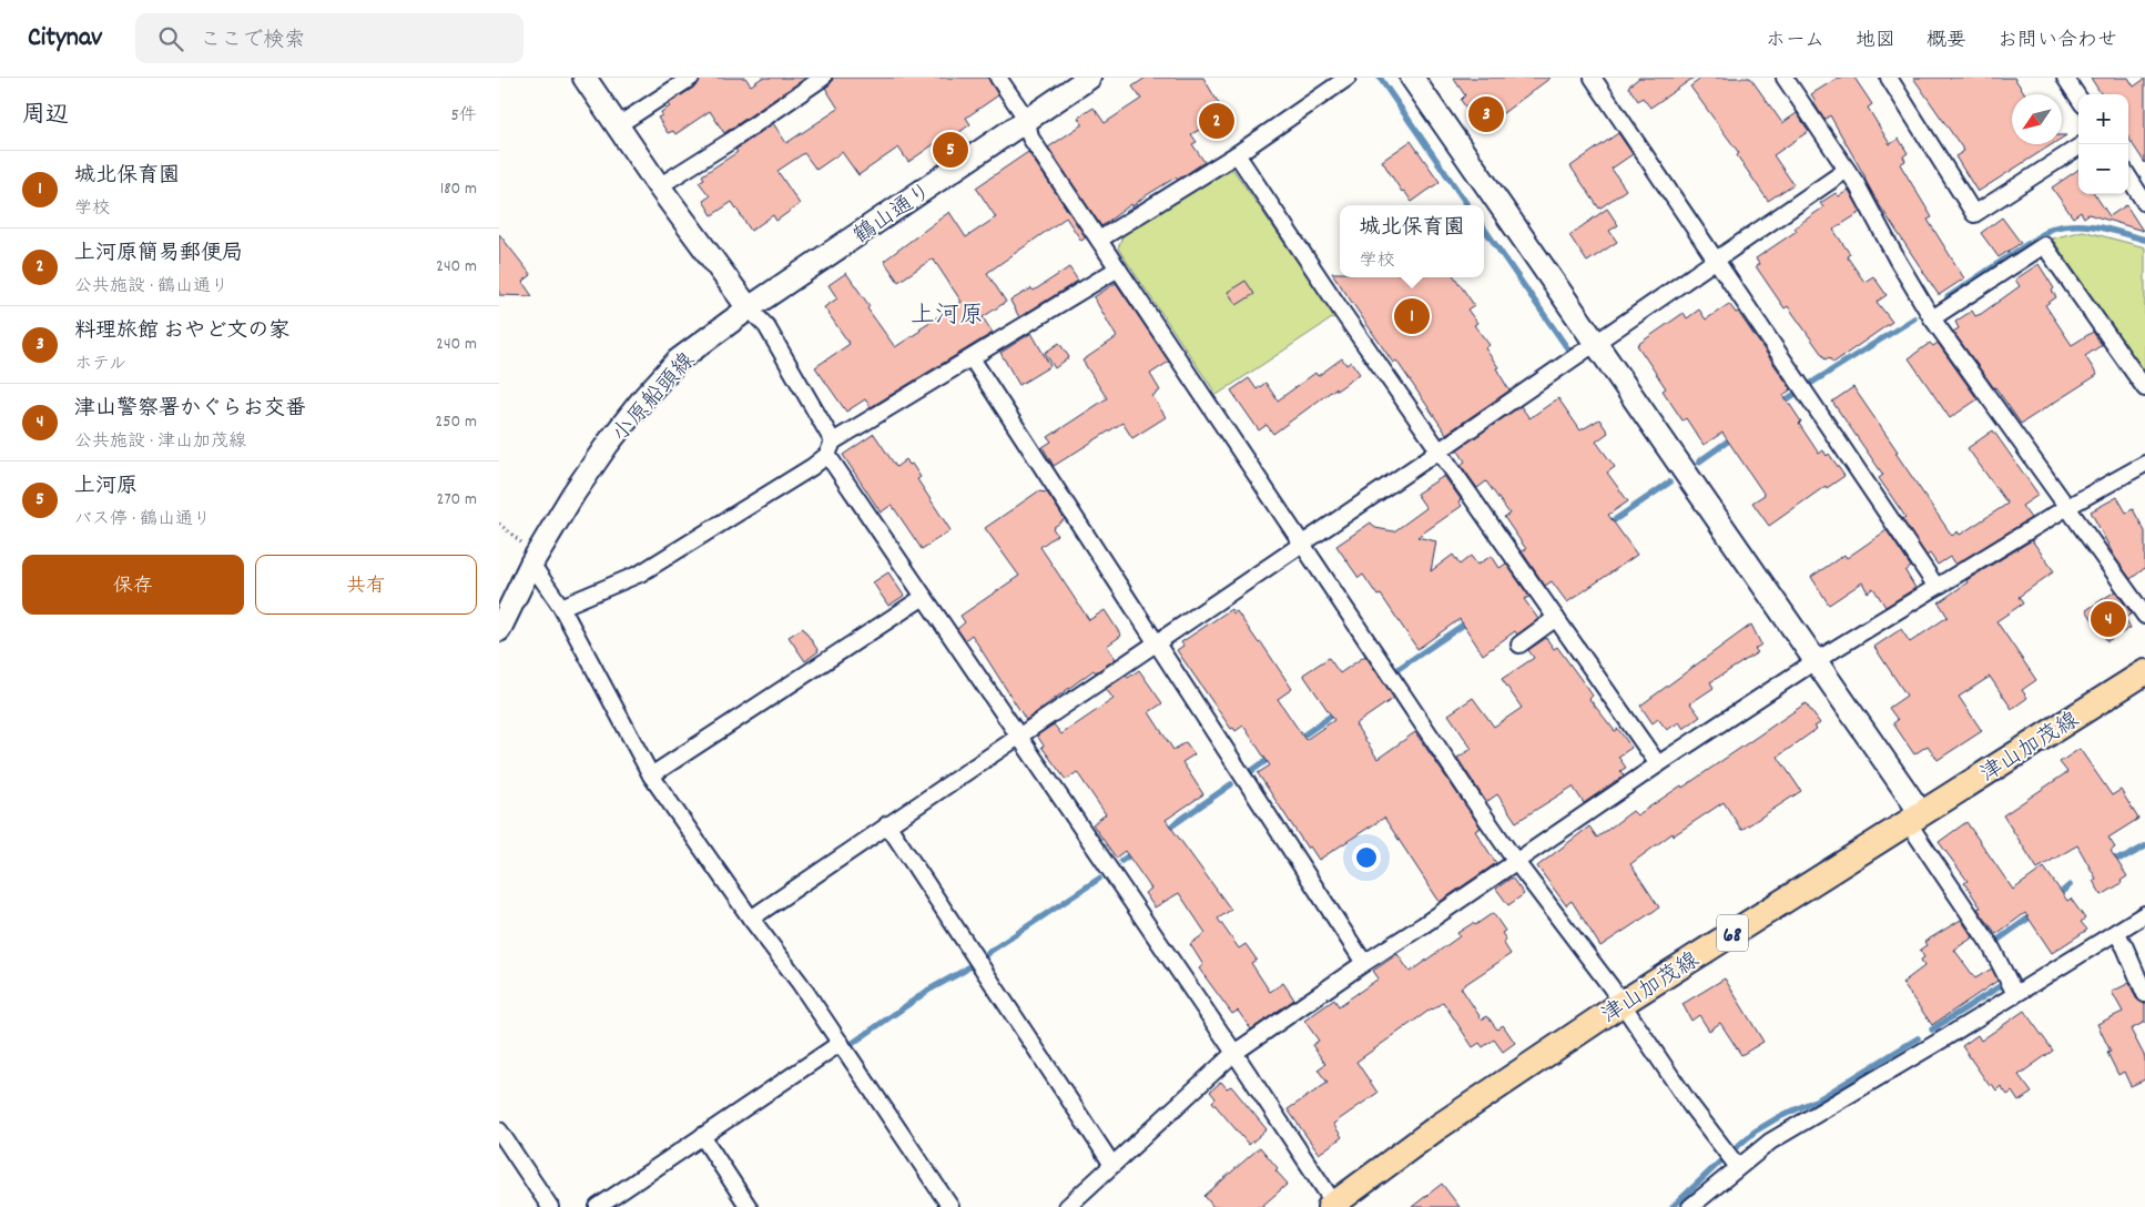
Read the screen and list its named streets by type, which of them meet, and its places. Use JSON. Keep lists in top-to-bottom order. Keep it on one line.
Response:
{"streets":{"main road":["津山加茂線","68"],"street":["鶴山通り","小原船頭線"]},"crossings":[["鶴山通り","小原船頭線"]],"districts":["上河原"],"north":"bottom left","page":{"header":"Citynav","search":"ここで検索","nav":["ホーム","地図","概要","お問い合わせ"],"heading":["周辺","5件"],"map_buttons":["+","−"],"pins":["3","2","5","1","4"],"list":[{"mark":"1","name":"城北保育園","note":"学校","value":"180 m"},{"mark":"2","name":"上河原簡易郵便局","note":"公共施設 · 鶴山通り","value":"240 m"},{"mark":"3","name":"料理旅館 おやど文の家","note":"ホテル","value":"240 m"},{"mark":"4","name":"津山警察署かぐらお交番","note":"公共施設 · 津山加茂線","value":"250 m"},{"mark":"5","name":"上河原","note":"バス停 · 鶴山通り","value":"270 m"}],"popup":["城北保育園","学校"],"buttons":["保存","共有"]}}
